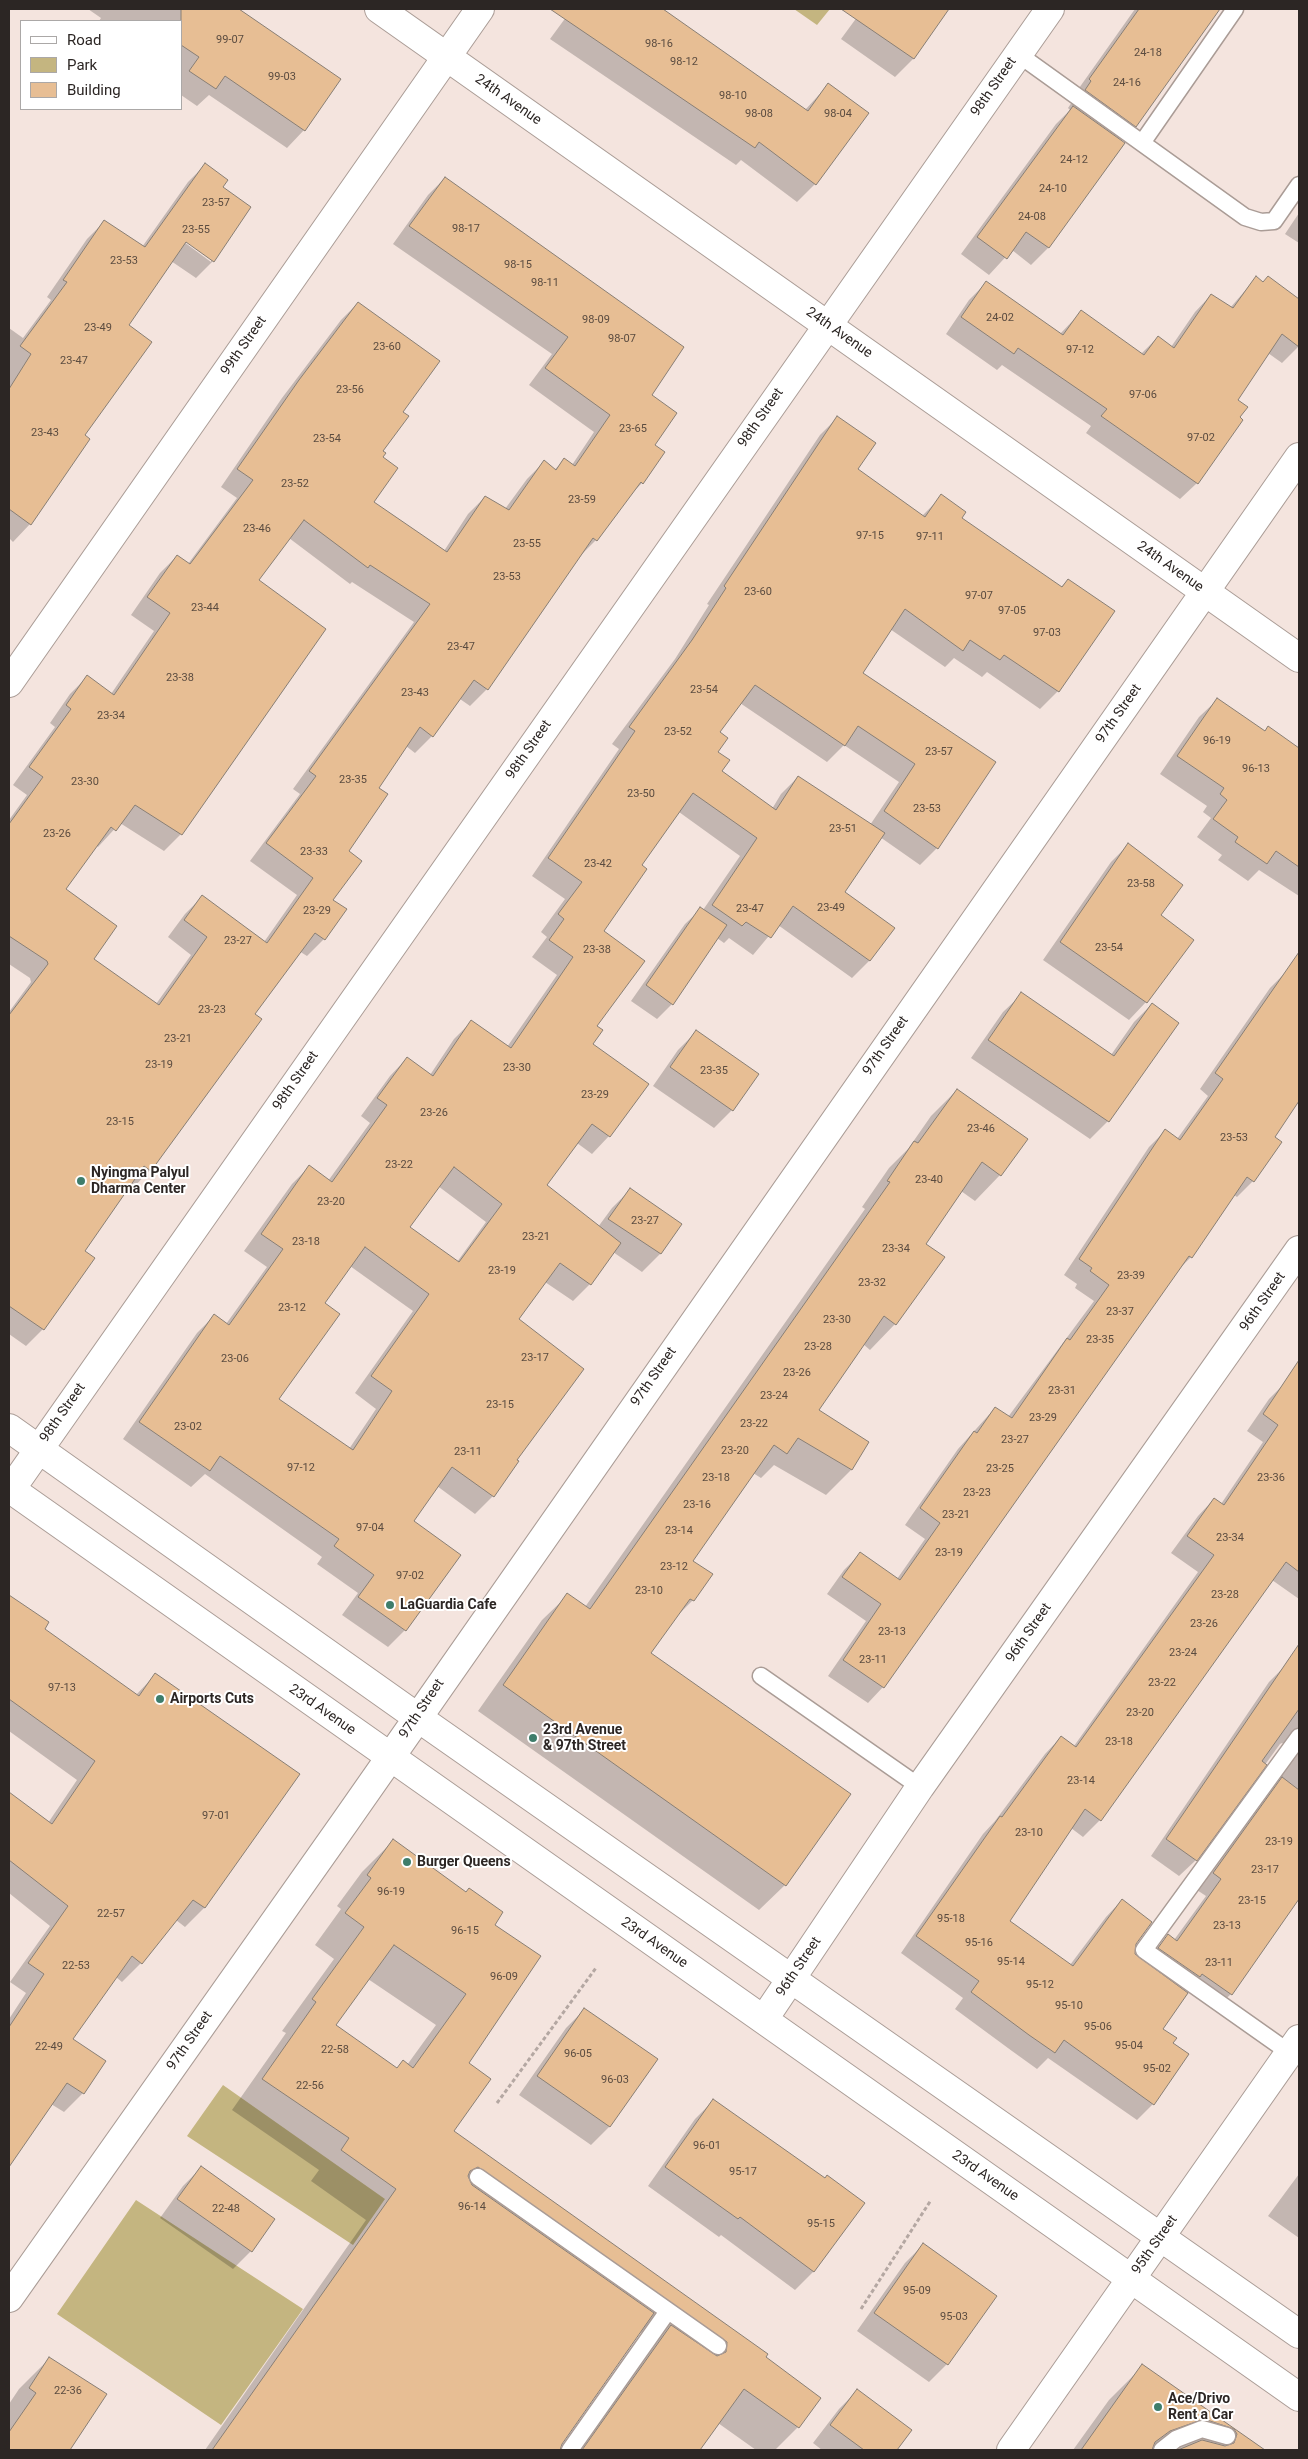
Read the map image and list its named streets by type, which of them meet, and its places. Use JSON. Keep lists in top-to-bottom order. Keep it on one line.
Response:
{"streets":{"street":["98th Street","24th Avenue","99th Street","97th Street","96th Street","23rd Avenue","95th Street"]},"crossings":[["98th Street","24th Avenue"],["98th Street","23rd Avenue"],["24th Avenue","99th Street"],["24th Avenue","97th Street"],["97th Street","23rd Avenue"],["96th Street","23rd Avenue"],["23rd Avenue","95th Street"]],"places":["Nyingma Palyul Dharma Center","LaGuardia Cafe","Airports Cuts","23rd Avenue & 97th Street","Burger Queens","Ace/Drivo Rent a Car"],"house_numbers":["99-07","98-16","24-18","98-12","99-03","24-16","98-10","98-08","98-04","24-12","24-10","23-57","24-08","98-17","23-55","23-53","98-15","98-11","24-02","98-09","23-49","98-07","23-60","97-12","23-47","23-56","97-06","23-65","23-43","97-02","23-54","23-52","23-59","23-46","97-15","97-11","23-55","23-53","23-60","97-07","23-44","97-05","97-03","23-47","23-38","23-54","23-43","23-34","23-52","96-19","23-57","96-13","23-35","23-30","23-50","23-53","23-51","23-26","23-33","23-42","23-58","23-49","23-47","23-29","23-27","23-54","23-38","23-23","23-21","23-19","23-30","23-35","23-29","23-26","23-15","23-46","23-53","23-22","23-40","23-20","23-27","23-21","23-18","23-34","23-19","23-39","23-32","23-12","23-37","23-30","23-35","23-28","23-17","23-06","23-26","23-31","23-24","23-15","23-29","23-22","23-02","23-27","23-20","23-11","97-12","23-25","23-18","23-36","23-23","23-16","23-21","97-04","23-14","23-34","23-19","23-12","97-02","23-10","23-28","23-26","23-13","23-24","23-11","23-22","97-13","23-20","23-18","23-14","97-01","23-10","23-19","23-17","96-19","23-15","22-57","95-18","23-13","96-15","95-16","95-14","23-11","22-53","96-09","95-12","95-10","95-06","95-04","22-49","22-58","96-05","95-02","96-03","22-56","96-01","95-17","96-14","22-48","95-15","95-09","95-03","22-36"],"legend":["Road","Park","Building"]}
